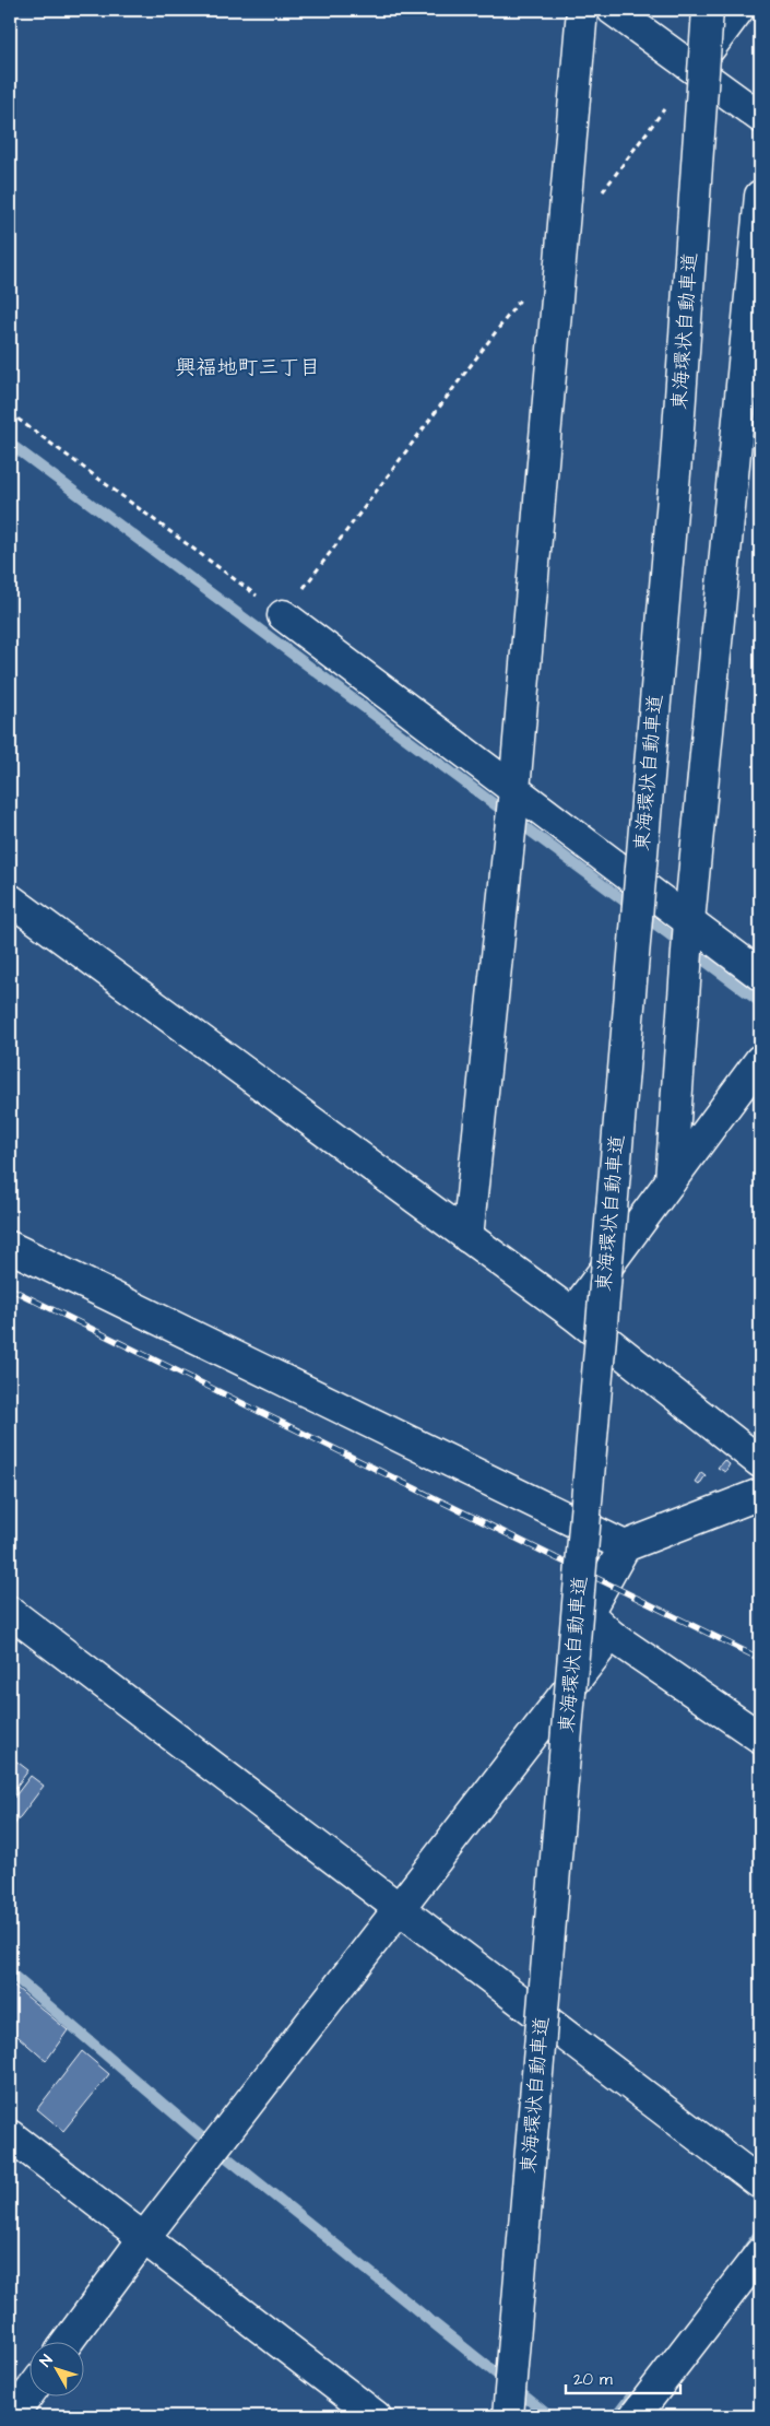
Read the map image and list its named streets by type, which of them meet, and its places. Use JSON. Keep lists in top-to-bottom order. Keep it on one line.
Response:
{"streets":{"main road":["東海環状自動車道"]},"districts":["興福地町三丁目"],"scale_bar":"20 m","north":"top left"}
